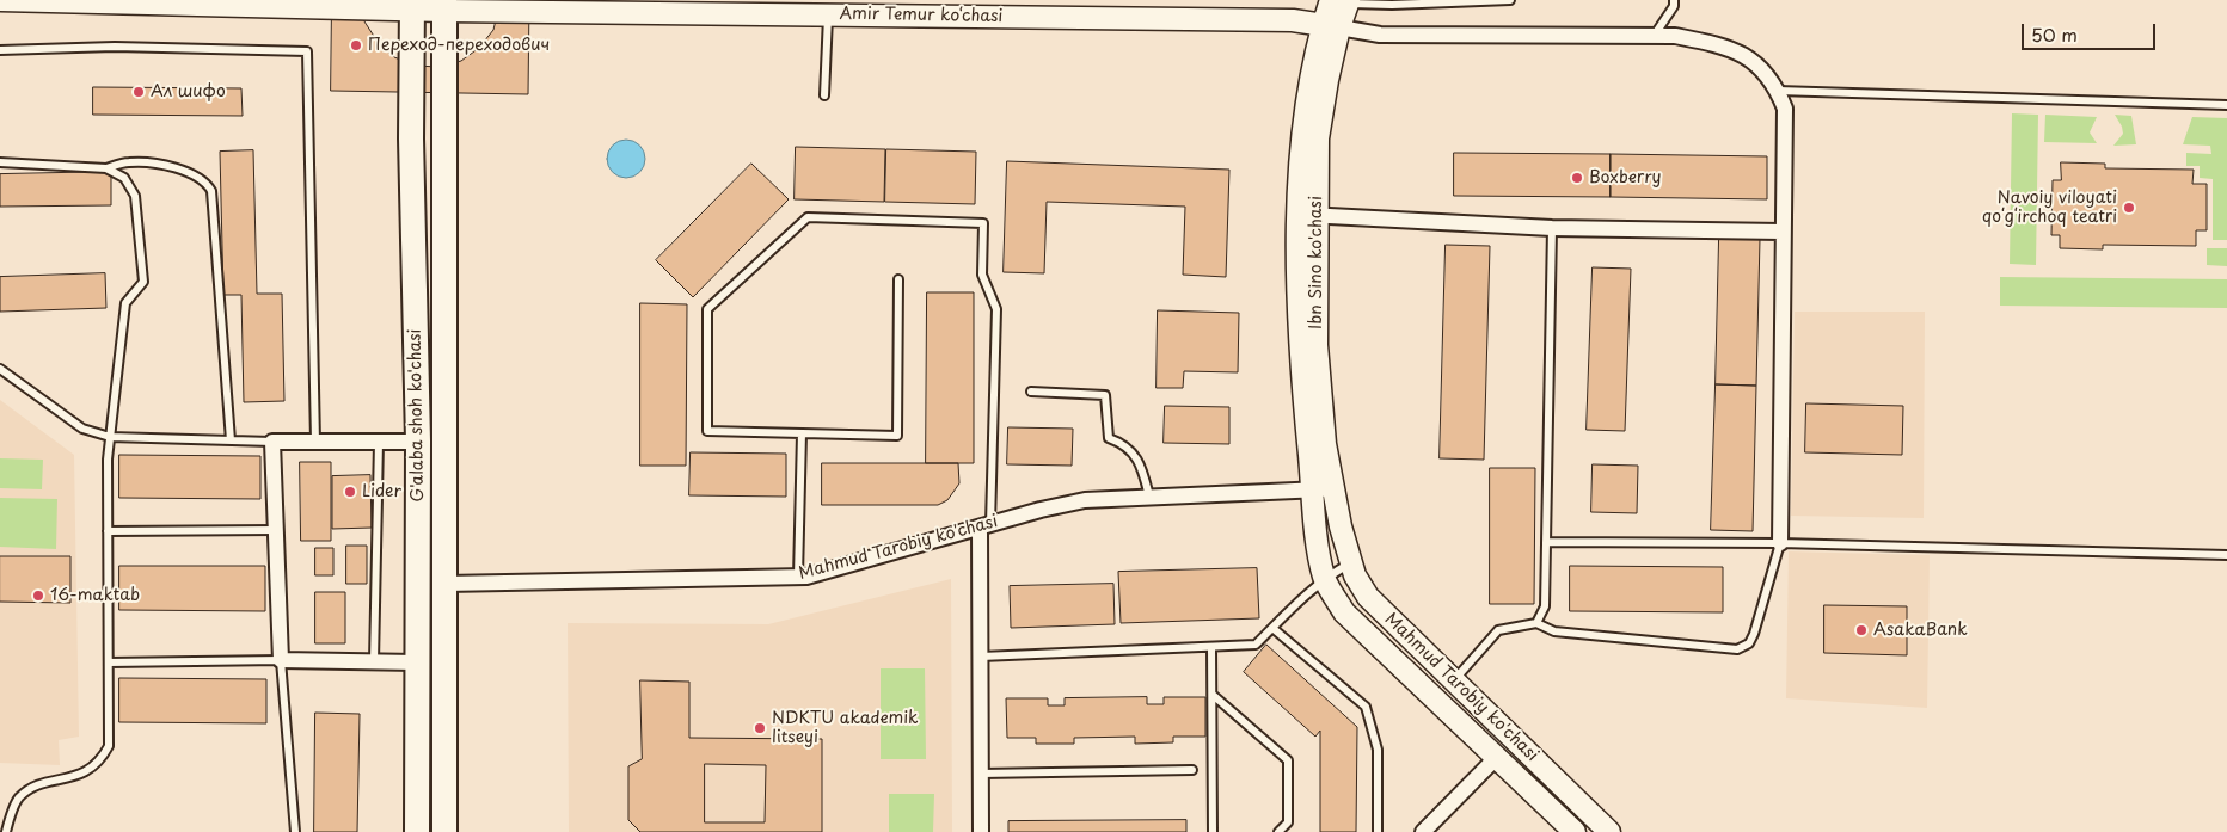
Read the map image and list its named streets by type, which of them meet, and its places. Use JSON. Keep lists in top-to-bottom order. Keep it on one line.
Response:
{"streets":{"main road":["Amir Temur ko‘chasi","G'alaba shoh ko'chasi","Mahmud Tarobiy ko'chasi"]},"crossings":[["Amir Temur ko‘chasi","G'alaba shoh ko'chasi"],["Amir Temur ko‘chasi","Mahmud Tarobiy ko'chasi"],["G'alaba shoh ko'chasi","Mahmud Tarobiy ko'chasi"]],"places":["Переход-переходович","Ал шифо","Boxberry","Navoiy viloyati qoʻgʻirchoq teatri","Lider","16-maktab","AsakaBank","NDKTU akademik litseyi"],"scale_bar":"50 m"}
